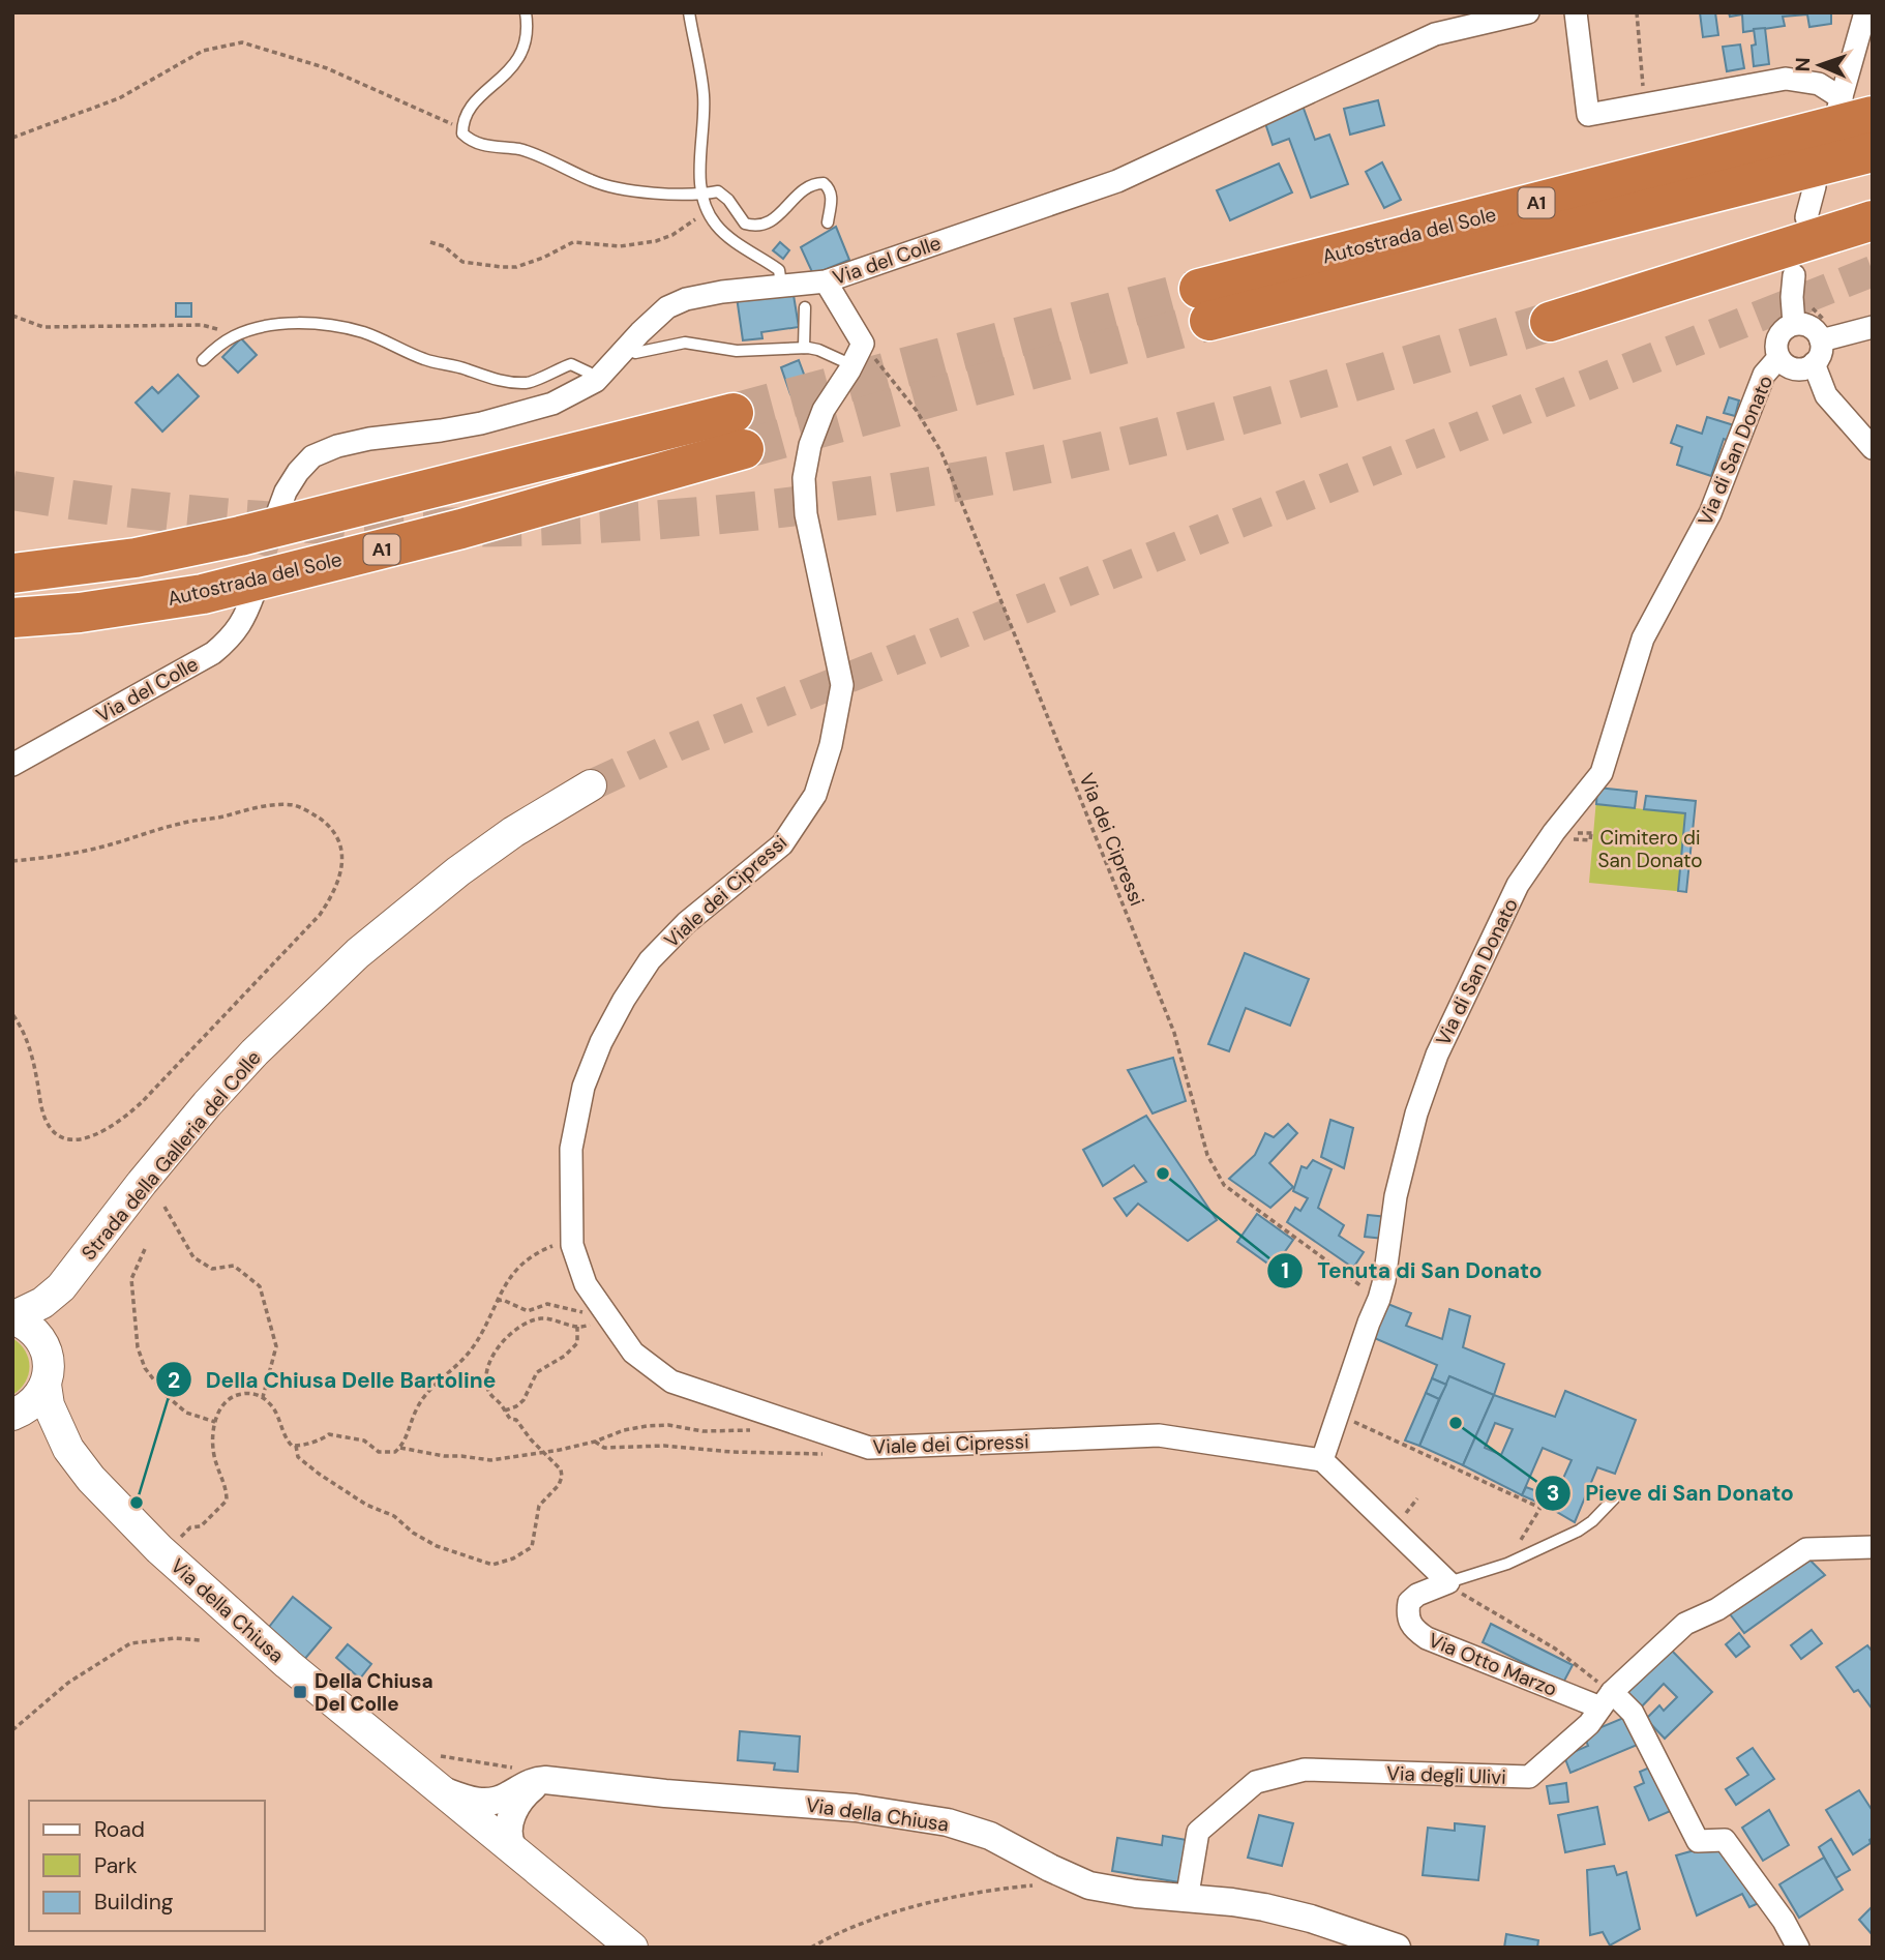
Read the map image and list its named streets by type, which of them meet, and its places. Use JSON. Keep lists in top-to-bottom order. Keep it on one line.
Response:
{"streets":{"highway":["A1","Autostrada del Sole"],"main road":["Strada della Galleria del Colle","Via della Chiusa"],"street":["Via del Colle","Via di San Donato","Viale dei Cipressi","Via Otto Marzo","Via degli Ulivi"],"path":["Via dei Cipressi"]},"crossings":[["Via di San Donato","Via dei Cipressi"],["Via di San Donato","Viale dei Cipressi"],["Via dei Cipressi","Viale dei Cipressi"],["Strada della Galleria del Colle","Via della Chiusa"],["Via della Chiusa","Via degli Ulivi"],["Via Otto Marzo","Via degli Ulivi"]],"parks":["Cimitero di San Donato"],"places":{"other":["Tenuta di San Donato","Pieve di San Donato","Della Chiusa Delle Bartoline"],"transit":["Della Chiusa Del Colle"]},"legend":["Road","Park","Building"],"north":"left"}
